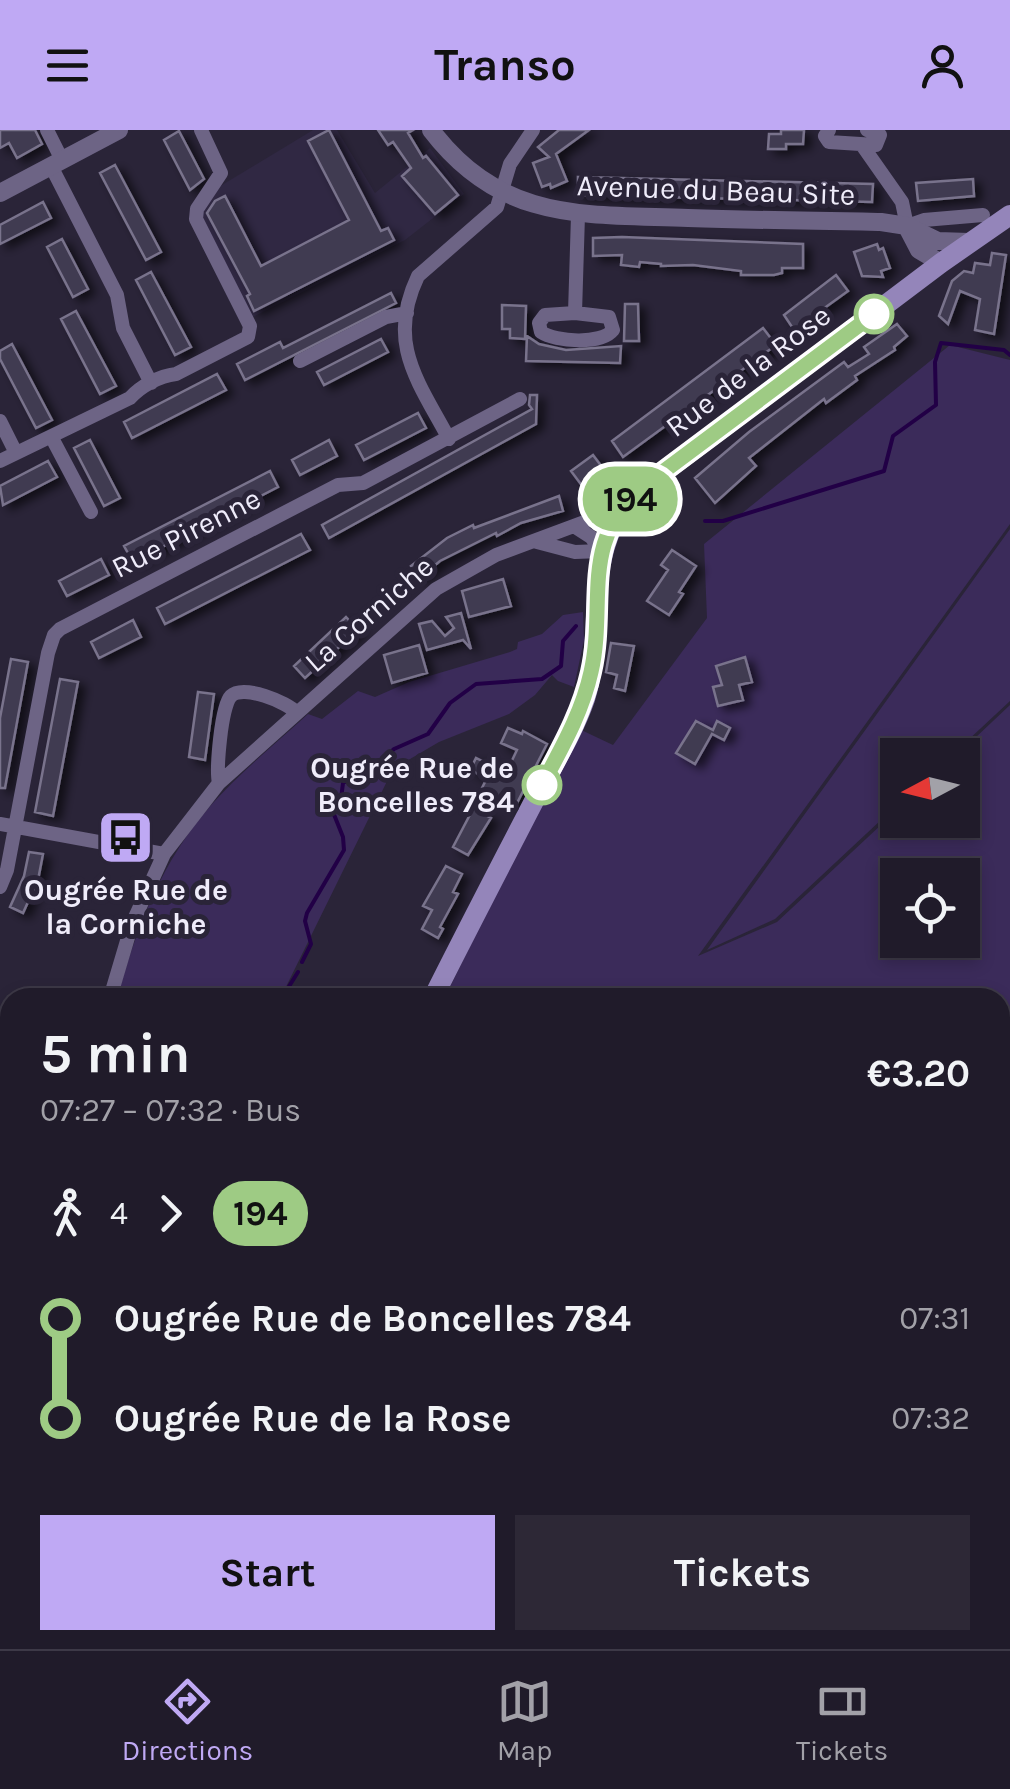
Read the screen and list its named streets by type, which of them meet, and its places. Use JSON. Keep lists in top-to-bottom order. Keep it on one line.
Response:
{"streets":{"main road":["Rue de la Rose"],"street":["Avenue du Beau Site","Rue Pirenne","La Corniche"]},"crossings":[["Avenue du Beau Site","Rue de la Rose"],["Rue de la Rose","La Corniche"]],"places":{"other":["Ougrée Rue de Boncelles 784"],"bus stop":["Ougrée Rue de la Corniche"]},"lines":["bus line 194"],"north":"left","page":{"header":"Transo","on_map":"194","heading":["5 min","07:27 – 07:32 · Bus","€3.20"],"legs":["4","194"],"list":[{"name":"Ougrée Rue de Boncelles 784","value":"07:31"},{"name":"Ougrée Rue de la Rose","value":"07:32"}],"buttons":["Start","Tickets"],"tabs":["Directions","Map","Tickets"]}}
